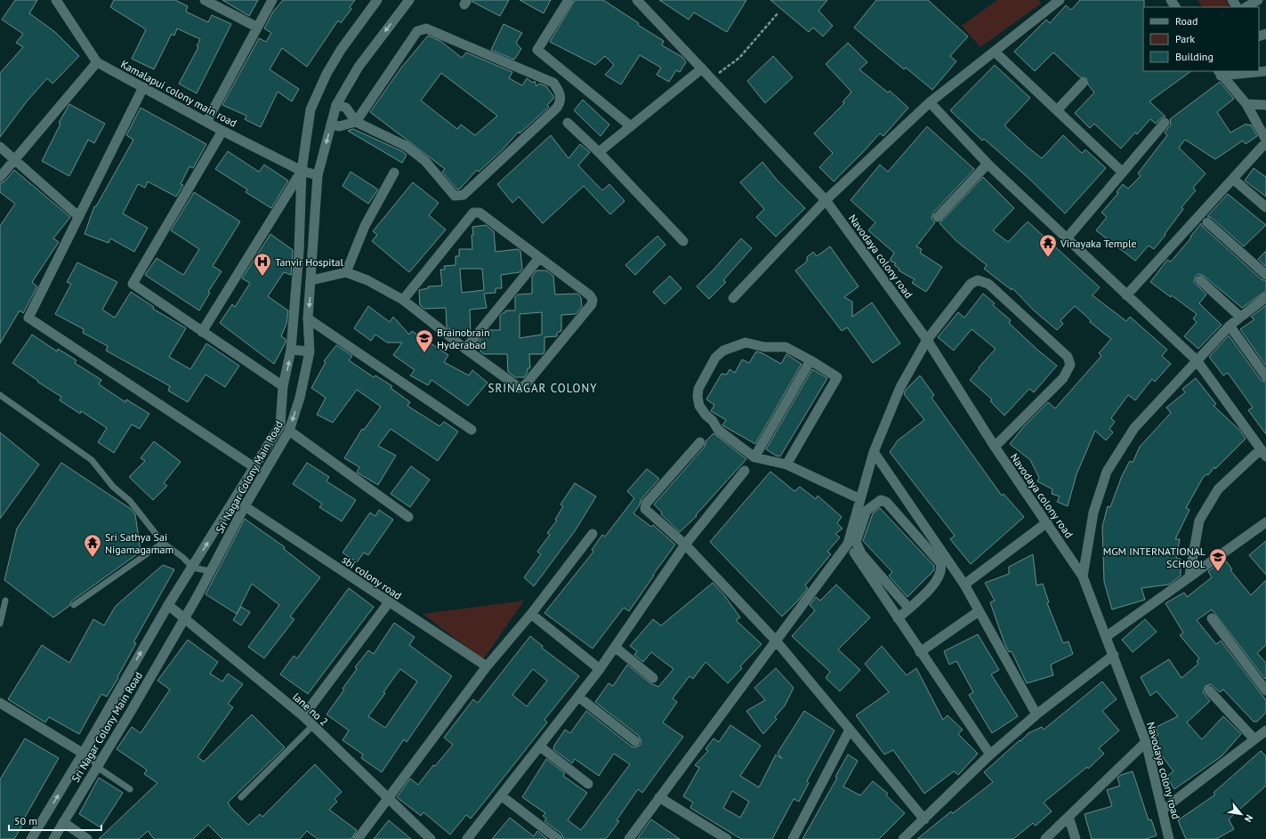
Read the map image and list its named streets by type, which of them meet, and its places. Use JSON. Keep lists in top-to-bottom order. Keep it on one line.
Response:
{"streets":{"street":["Kamalapui colony main road","Navodaya colony road","Sri Nagar Colony Main Road","sbi colony road","lane no 2"]},"crossings":[["Kamalapui colony main road","Sri Nagar Colony Main Road"],["Sri Nagar Colony Main Road","sbi colony road"],["Sri Nagar Colony Main Road","lane no 2"]],"districts":["SRINAGAR COLONY"],"places":{"temple":["Vinayaka Temple","Sri Sathya Sai Nigamagamam"],"hospital":["Tanvir Hospital"],"school or university":["Brainobrain Hyderabad","MGM INTERNATIONAL SCHOOL"]},"legend":["Road","Park","Building"],"scale_bar":"50 m","north":"bottom right"}
